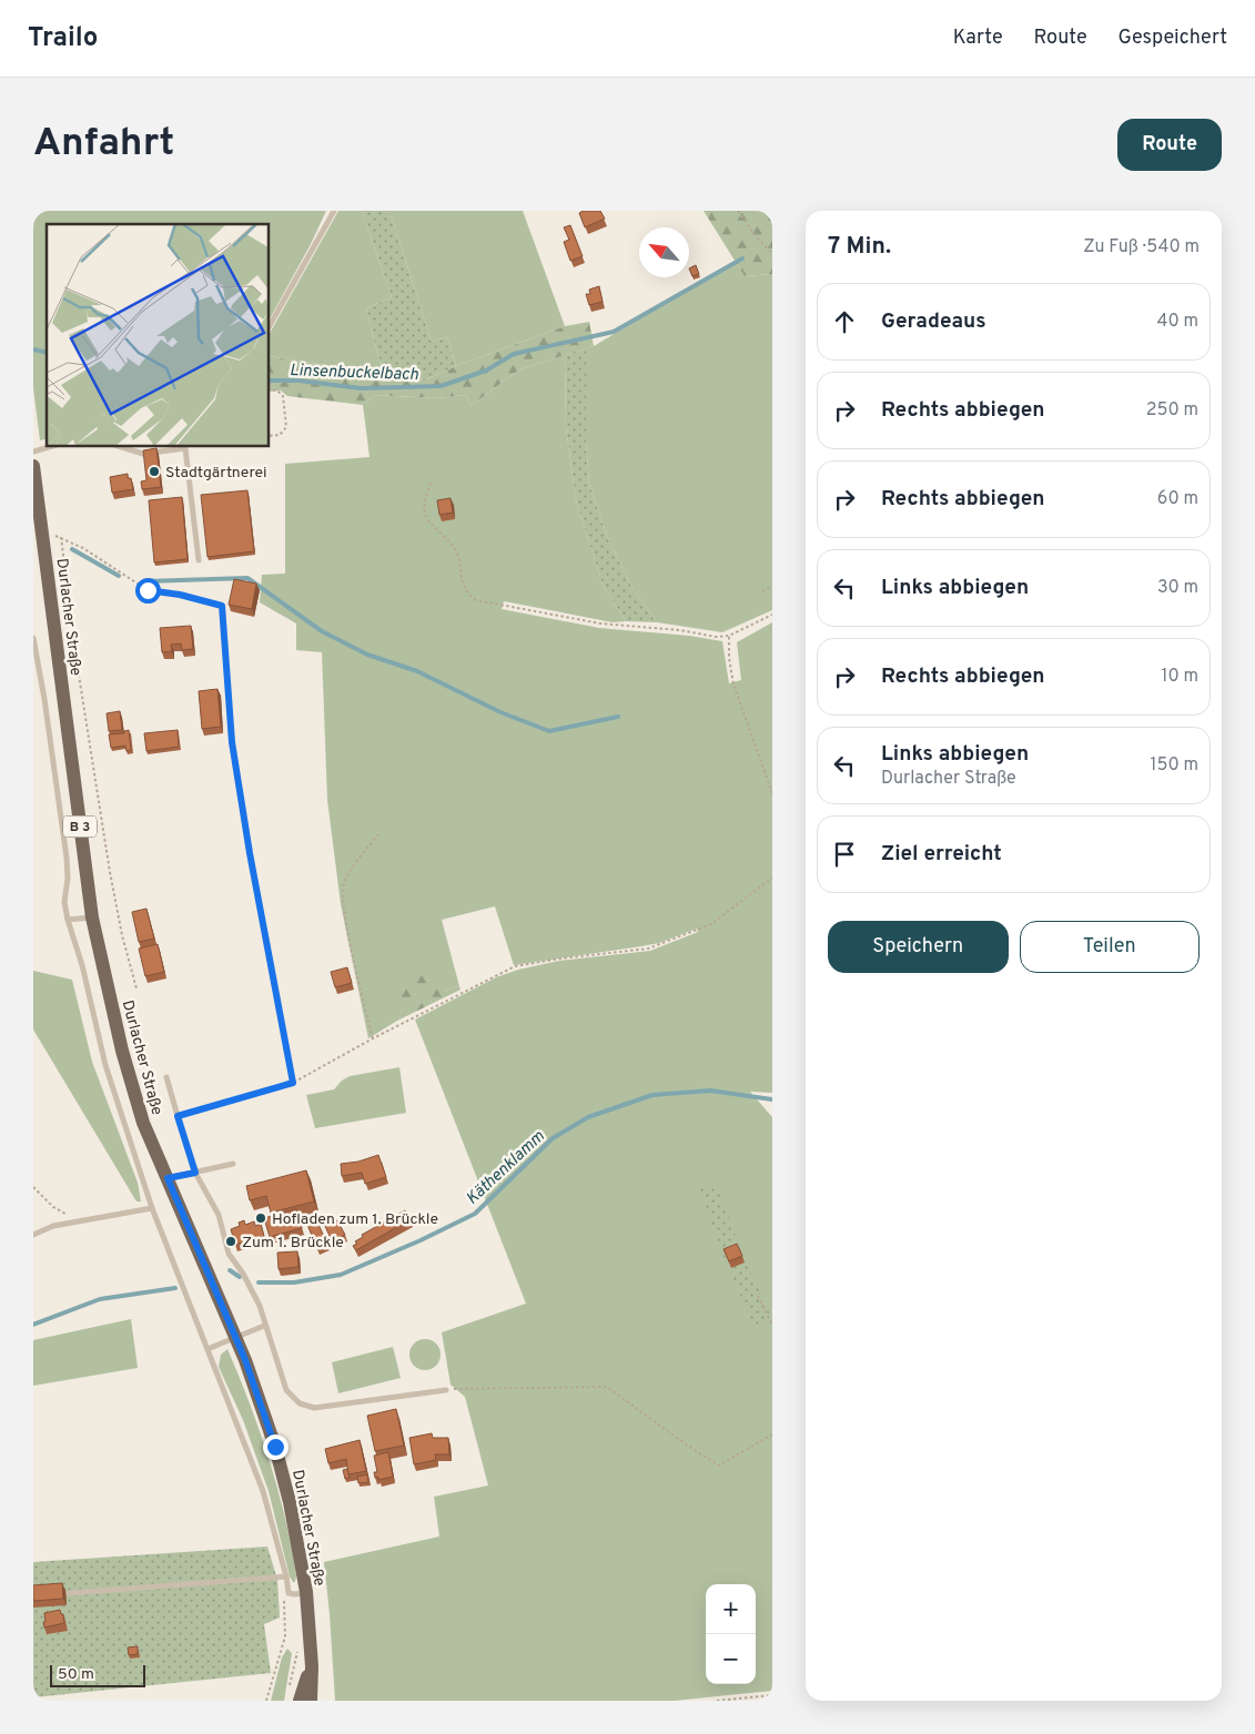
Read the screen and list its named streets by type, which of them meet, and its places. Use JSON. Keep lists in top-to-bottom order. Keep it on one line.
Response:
{"streets":{"main road":["Durlacher Straße","B 3"]},"water":["Linsenbuckelbach","Käthenklamm"],"places":["Stadtgärtnerei","Hofladen zum 1. Brückle","Zum 1. Brückle"],"scale_bar":"50 m","north":"top left","page":{"header":"Trailo","nav":["Karte","Route","Gespeichert"],"buttons":["Route",["Speichern","Teilen"]],"title":"Anfahrt","heading":["7 Min.","Zu Fuß · 540 m"],"list":[["Geradeaus","40 m"],["Rechts abbiegen","250 m"],["Rechts abbiegen","60 m"],["Links abbiegen","30 m"],["Rechts abbiegen","10 m"],["Links abbiegen","Durlacher Straße","150 m"],"Ziel erreicht"],"map_buttons":["+","−"],"scale":"50 m"}}
